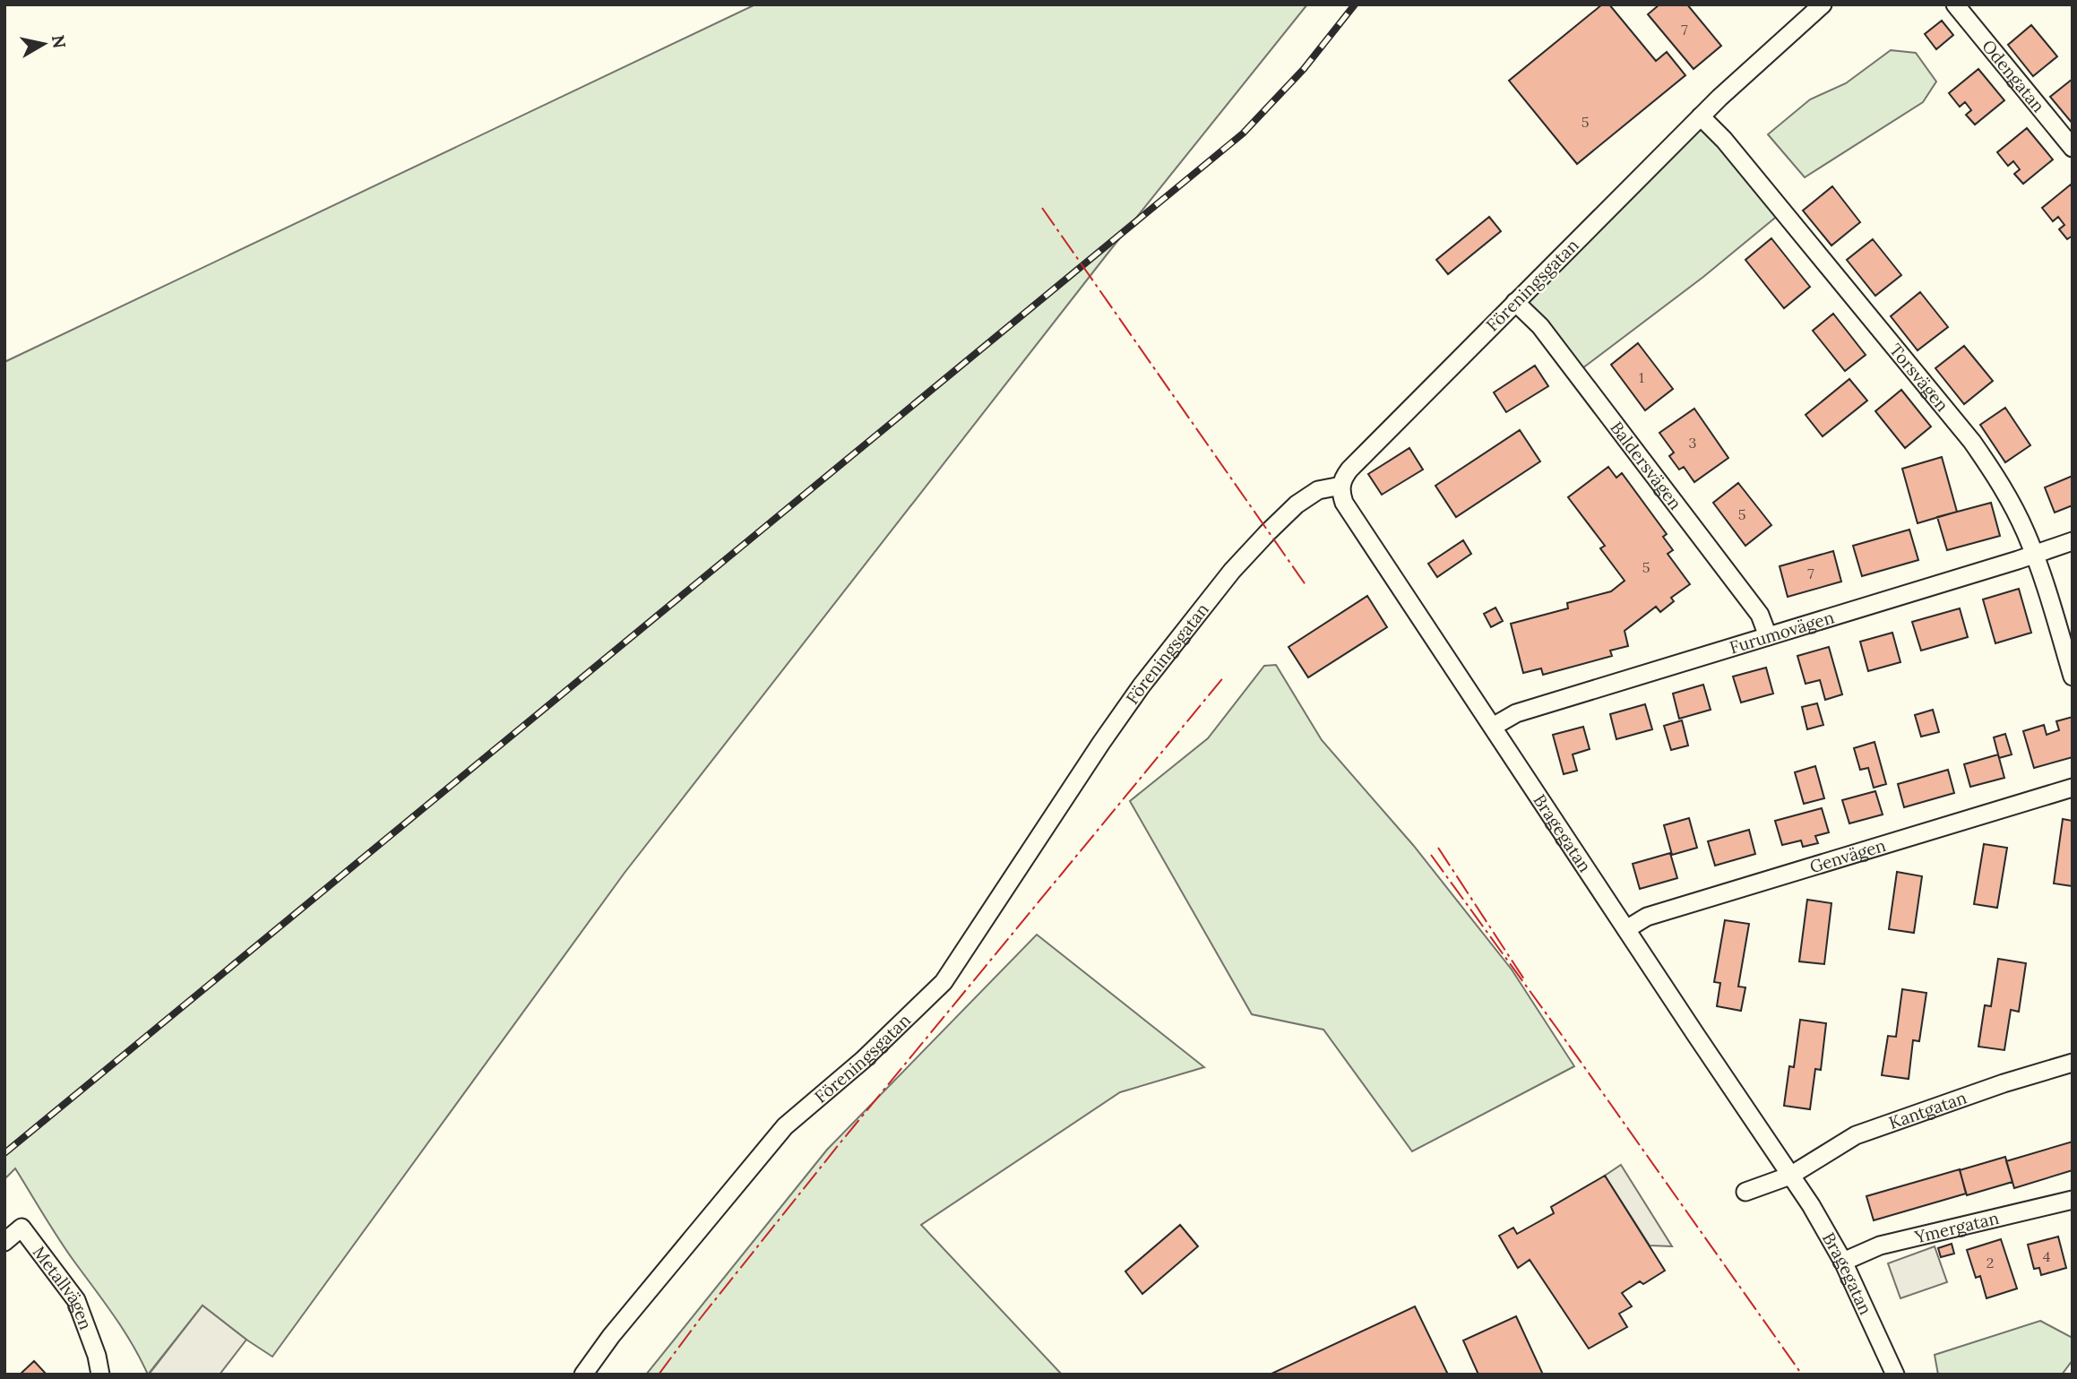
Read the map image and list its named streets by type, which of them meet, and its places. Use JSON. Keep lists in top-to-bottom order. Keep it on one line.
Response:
{"streets":{"street":["Odengatan","Föreningsgatan","Torsvägen","Baldersvägen","Furumovägen","Bragegatan","Genvägen","Kantgatan","Ymergatan","Metallvägen"]},"crossings":[["Föreningsgatan","Torsvägen"],["Föreningsgatan","Baldersvägen"],["Föreningsgatan","Bragegatan"],["Torsvägen","Furumovägen"],["Baldersvägen","Furumovägen"],["Furumovägen","Bragegatan"],["Bragegatan","Genvägen"],["Bragegatan","Kantgatan"],["Bragegatan","Ymergatan"]],"house_numbers":["7","5","1","3","5","5","7","4","2"],"north":"right"}
